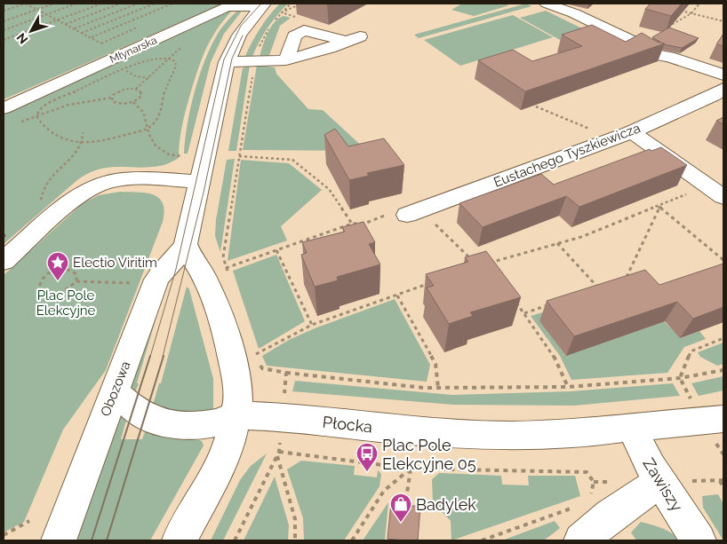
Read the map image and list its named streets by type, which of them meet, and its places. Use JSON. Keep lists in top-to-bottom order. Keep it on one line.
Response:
{"streets":{"street":["Młynarska","Eustachego Tyszkiewicza","Obozowa","Płocka","Zawiszy"]},"crossings":[["Młynarska","Obozowa"],["Obozowa","Płocka"],["Płocka","Zawiszy"]],"parks":["Plac Pole Elekcyjne"],"places":{"place":["Electio Viritim"],"bus stop":["Plac Pole Elekcyjne 05"],"shop":["Badylek"]},"north":"bottom left"}
